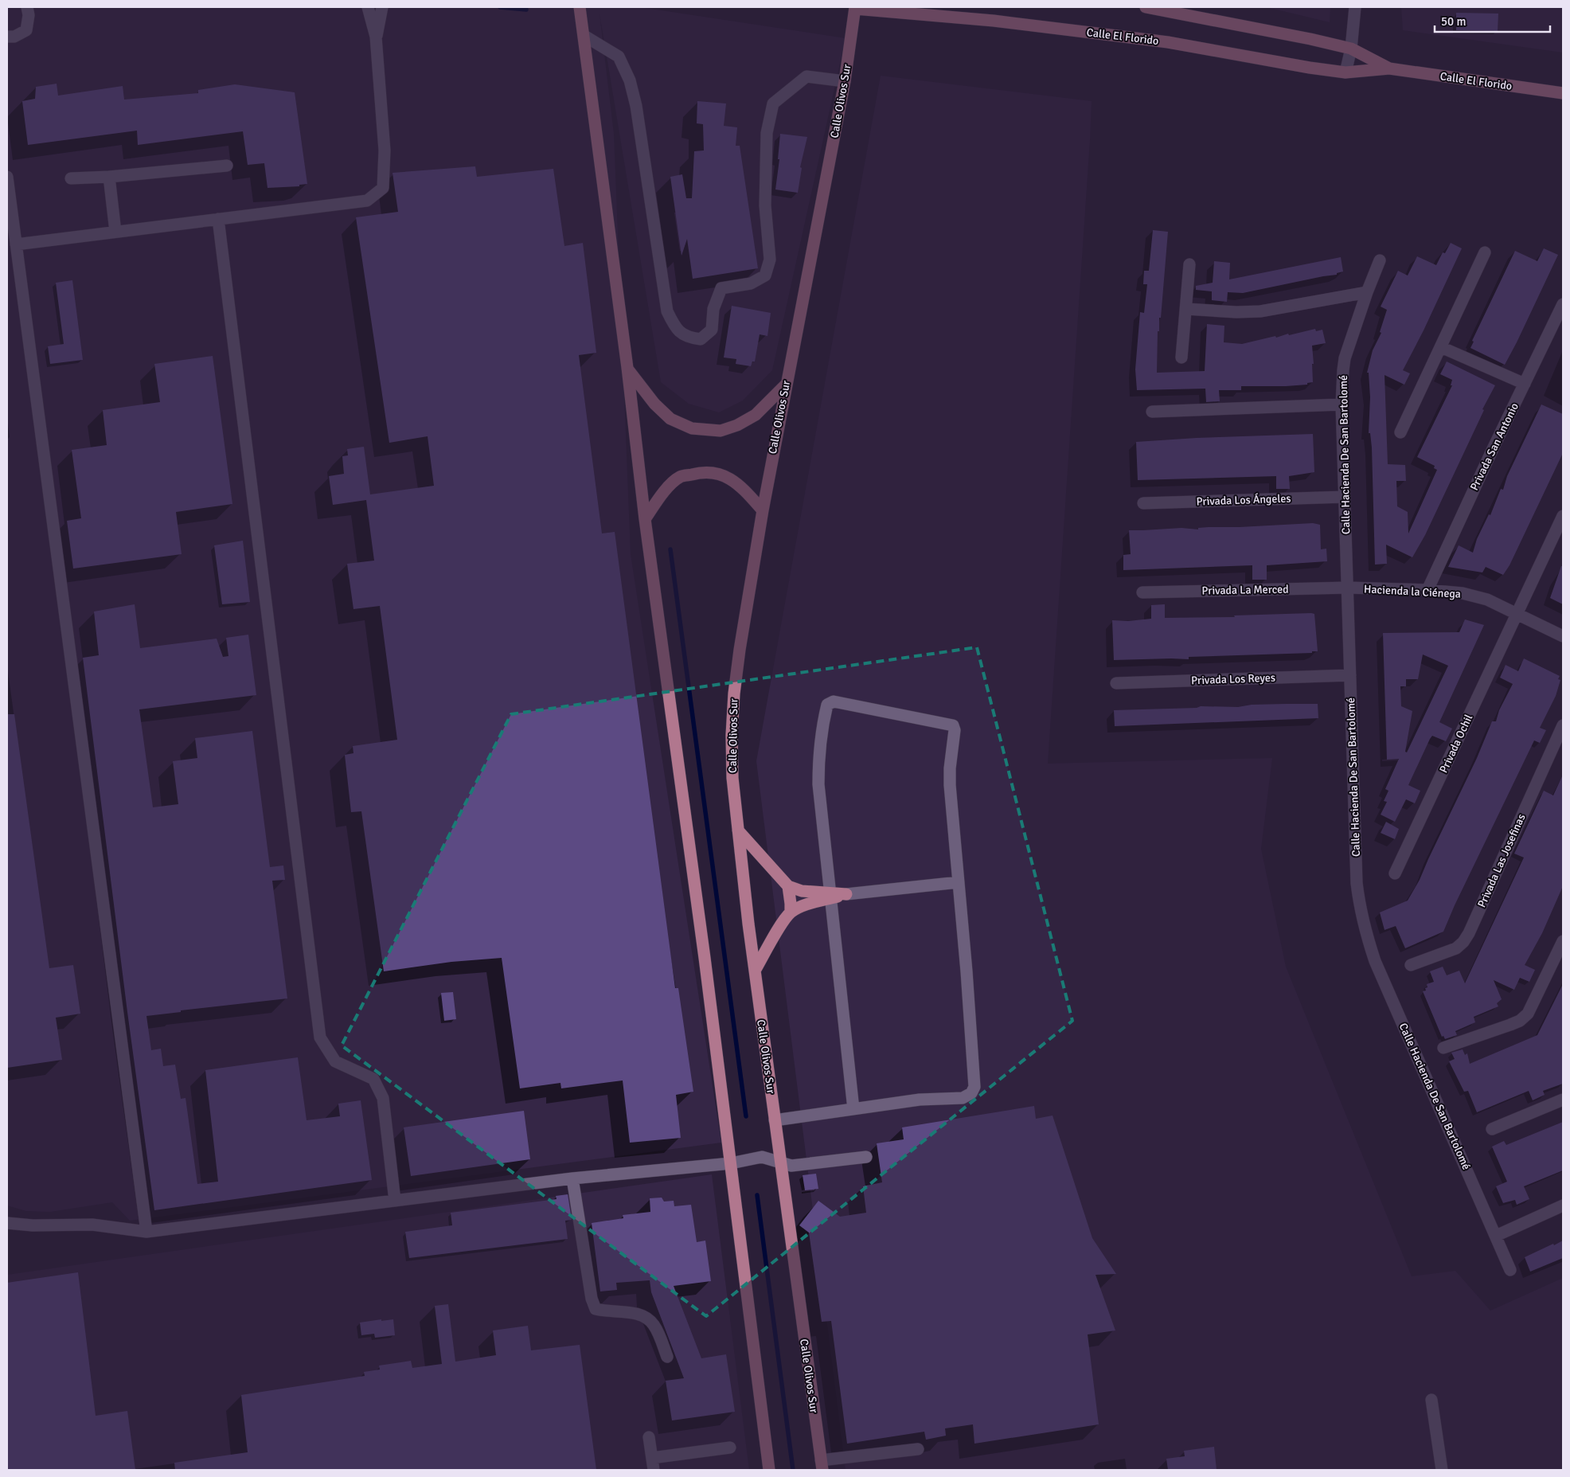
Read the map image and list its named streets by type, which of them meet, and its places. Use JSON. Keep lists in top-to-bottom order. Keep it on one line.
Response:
{"streets":{"main road":["Calle El Florido","Calle Olivos Sur"],"street":["Privada San Antonio","Calle Hacienda De San Bartolomé","Privada Los Ángeles","Privada La Merced","Hacienda la Ciénega","Privada Los Reyes","Privada Ochil","Privada Las Josefinas"]},"crossings":[["Calle El Florido","Calle Olivos Sur"],["Privada San Antonio","Hacienda la Ciénega"],["Calle Hacienda De San Bartolomé","Privada Los Ángeles"],["Calle Hacienda De San Bartolomé","Privada La Merced"],["Calle Hacienda De San Bartolomé","Hacienda la Ciénega"],["Calle Hacienda De San Bartolomé","Privada Los Reyes"],["Privada La Merced","Hacienda la Ciénega"],["Hacienda la Ciénega","Privada Ochil"]],"scale_bar":"50 m"}
